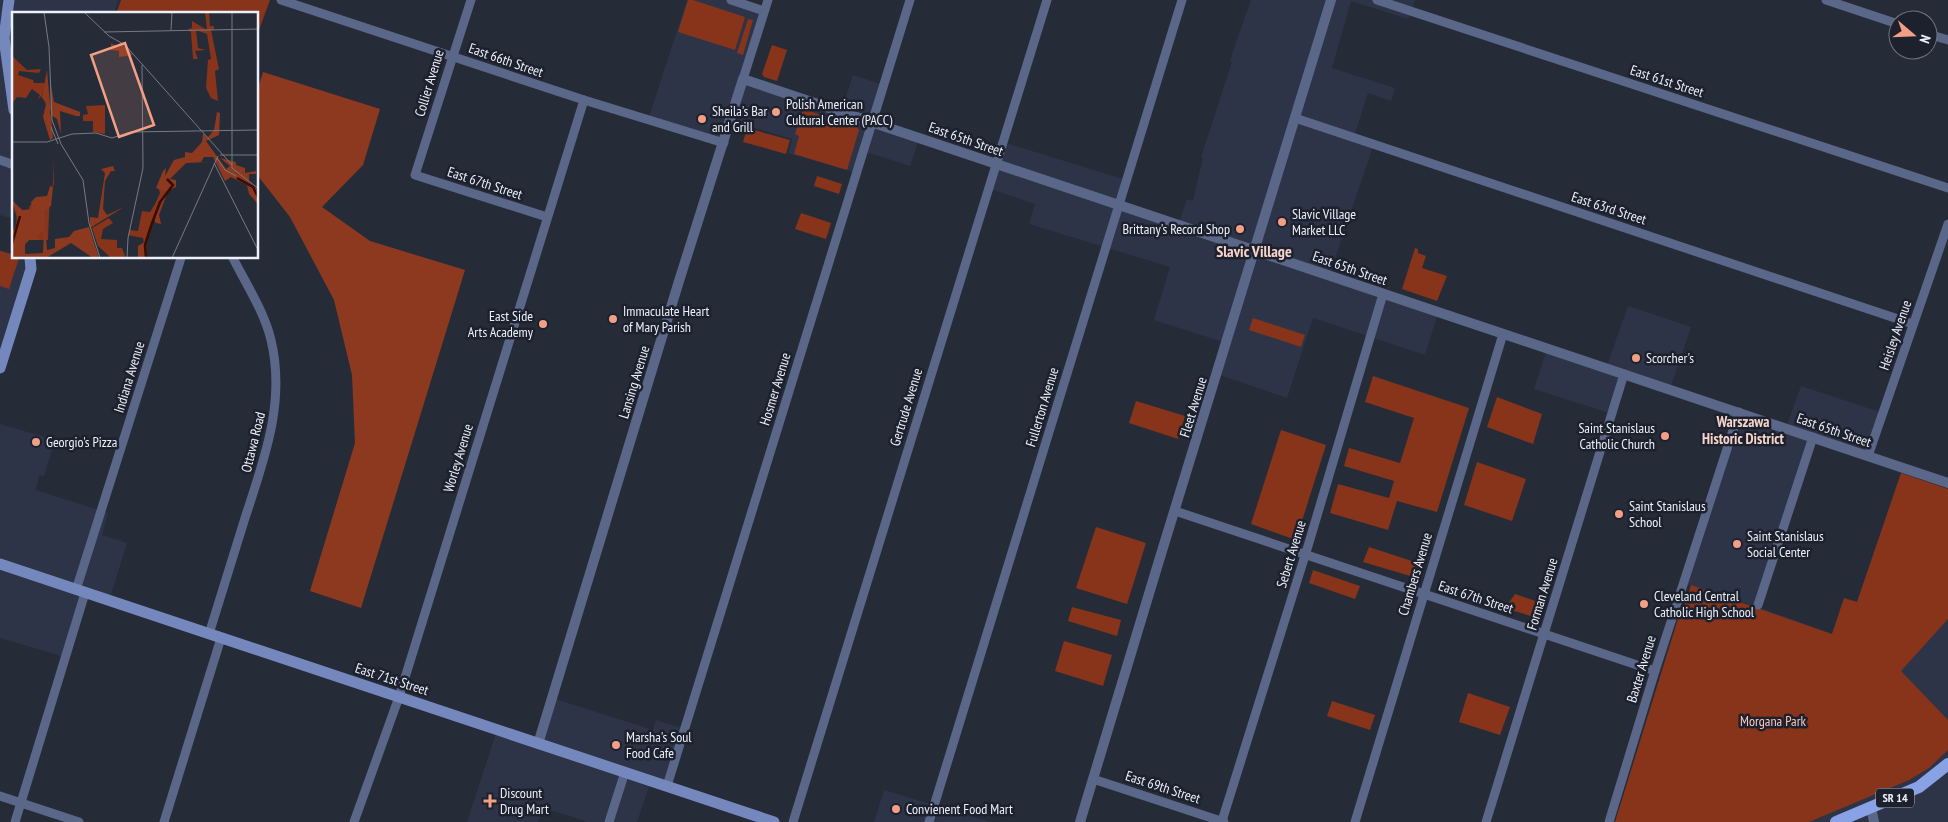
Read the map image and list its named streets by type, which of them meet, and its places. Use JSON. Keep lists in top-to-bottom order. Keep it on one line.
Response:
{"streets":{"main road":["East 71st Street","SR 14"],"street":["East 66th Street","East 61st Street","Collier Avenue","East 65th Street","East 67th Street","East 63rd Street","Heisley Avenue","Indiana Avenue","Lansing Avenue","Hosmer Avenue","Gertrude Avenue","Fullerton Avenue","Fleet Avenue","Ottawa Road","Worley Avenue","Sebert Avenue","Chambers Avenue","Forman Avenue","Baxter Avenue","East 69th Street"]},"crossings":[["East 66th Street","Collier Avenue"],["East 66th Street","Lansing Avenue"],["East 66th Street","Worley Avenue"],["Collier Avenue","East 67th Street"],["East 65th Street","Heisley Avenue"],["East 65th Street","Lansing Avenue"],["East 65th Street","Hosmer Avenue"],["East 65th Street","Gertrude Avenue"],["East 65th Street","Fullerton Avenue"],["East 65th Street","Fleet Avenue"],["East 65th Street","Sebert Avenue"],["East 65th Street","Chambers Avenue"],["East 65th Street","Forman Avenue"],["East 65th Street","Baxter Avenue"],["East 67th Street","Fleet Avenue"],["East 67th Street","Worley Avenue"],["East 67th Street","Sebert Avenue"],["East 67th Street","Chambers Avenue"],["East 67th Street","Forman Avenue"],["East 67th Street","Baxter Avenue"],["East 63rd Street","Heisley Avenue"],["East 63rd Street","Fleet Avenue"],["Indiana Avenue","East 71st Street"],["Lansing Avenue","East 71st Street"],["Hosmer Avenue","East 71st Street"],["Fleet Avenue","East 69th Street"],["Ottawa Road","East 71st Street"],["Worley Avenue","East 71st Street"],["Sebert Avenue","East 69th Street"]],"districts":["Slavic Village","Warszawa Historic District"],"parks":["Morgana Park"],"places":{"other":["Polish American Cultural Center (PACC)","Sheila's Bar and Grill","Slavic Village Market LLC","Brittany's Record Shop","Immaculate Heart of Mary Parish","East Side Arts Academy","Scorcher's","Saint Stanislaus Catholic Church","Georgio's Pizza","Saint Stanislaus School","Saint Stanislaus Social Center","Cleveland Central Catholic High School","Marsha's Soul Food Cafe","Convienent Food Mart"],"health":["Discount Drug Mart"]},"north":"right"}
